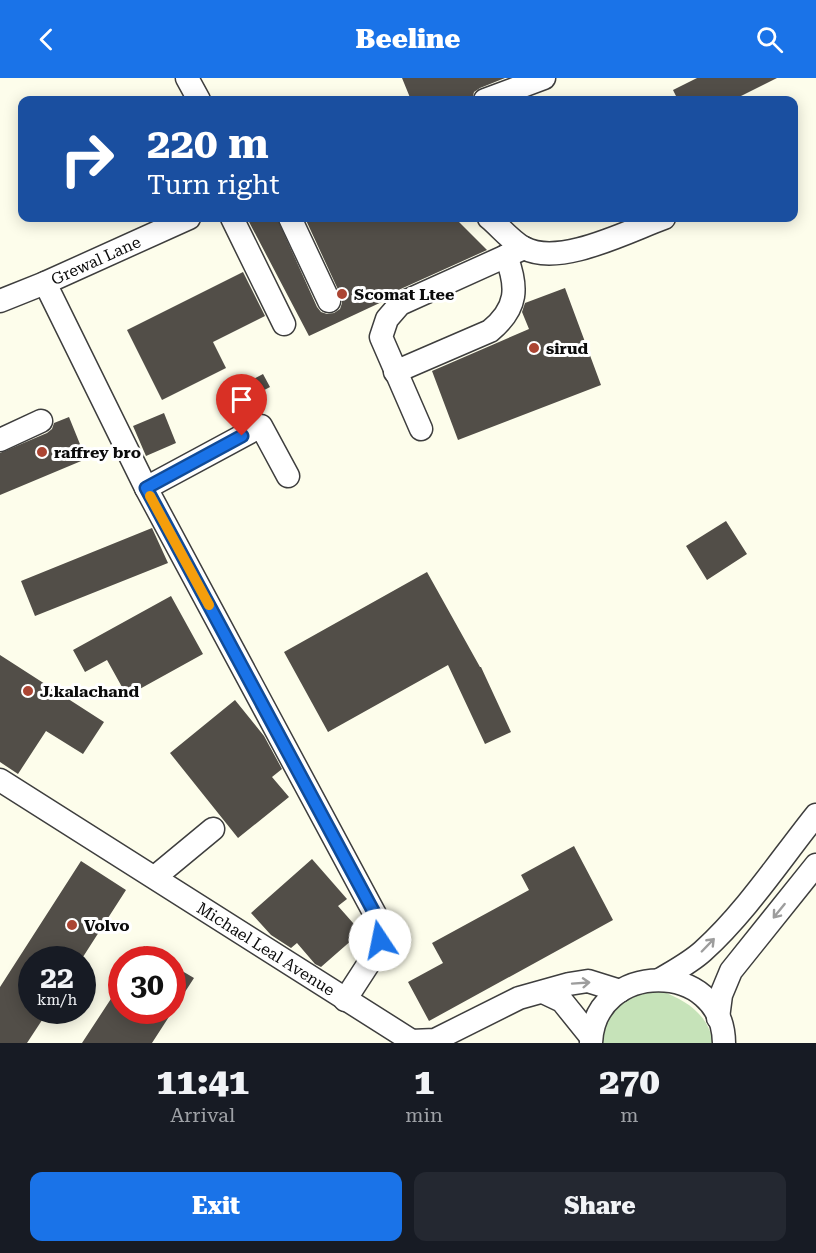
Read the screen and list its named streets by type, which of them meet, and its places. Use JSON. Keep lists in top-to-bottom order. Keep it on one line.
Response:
{"streets":{"street":["Grewal Lane","Michael Leal Avenue"]},"places":["Scomat Ltee","sirud","raffrey bro","J.kalachand","Volvo"],"page":{"header":"Beeline","turn":["220 m","Turn right"],"speed":"22 km/h","limit":"30","eta":["11:41","Arrival","1","min","270","m"],"buttons":["Exit","Share"]}}
